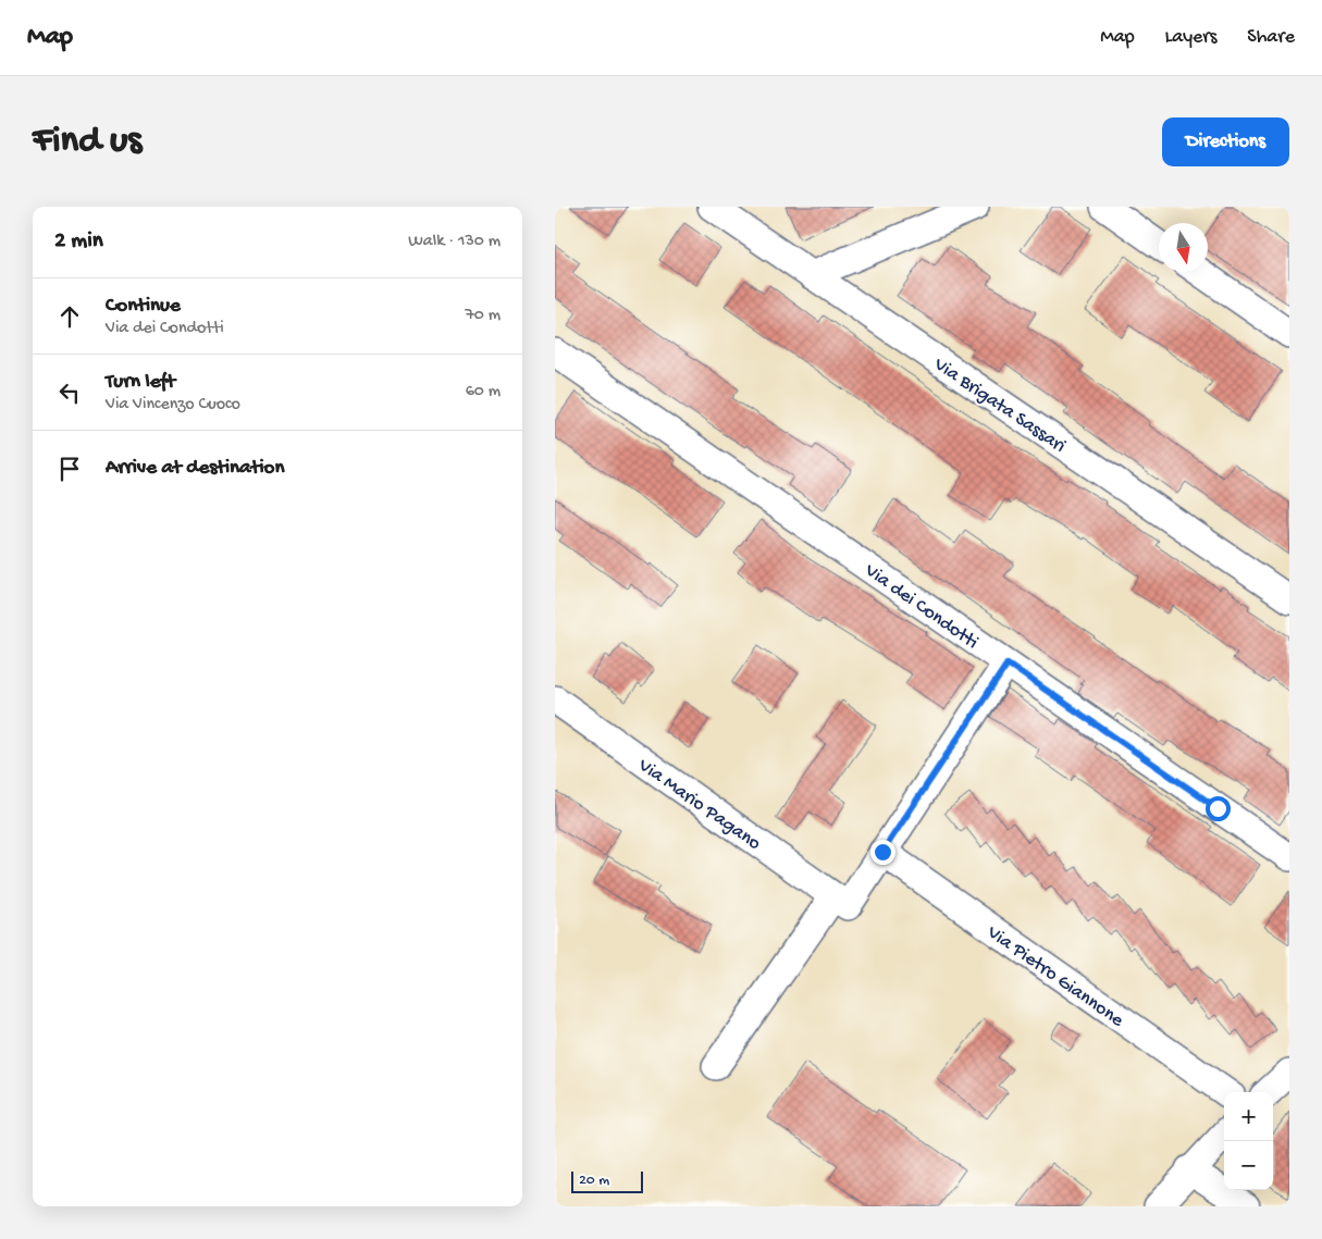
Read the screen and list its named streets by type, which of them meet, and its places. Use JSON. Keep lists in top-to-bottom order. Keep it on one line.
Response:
{"streets":{"street":["Via Brigata Sassari","Via dei Condotti","Via Mario Pagano","Via Pietro Giannone"]},"scale_bar":"20 m","north":"bottom","page":{"header":"Map","nav":["Map","Layers","Share"],"buttons":"Directions","title":"Find us","heading":["2 min","Walk · 130 m"],"list":[["Continue","Via dei Condotti","70 m"],["Turn left","Via Vincenzo Cuoco","60 m"],"Arrive at destination"],"map_buttons":["+","−"],"scale":"20 m"}}
